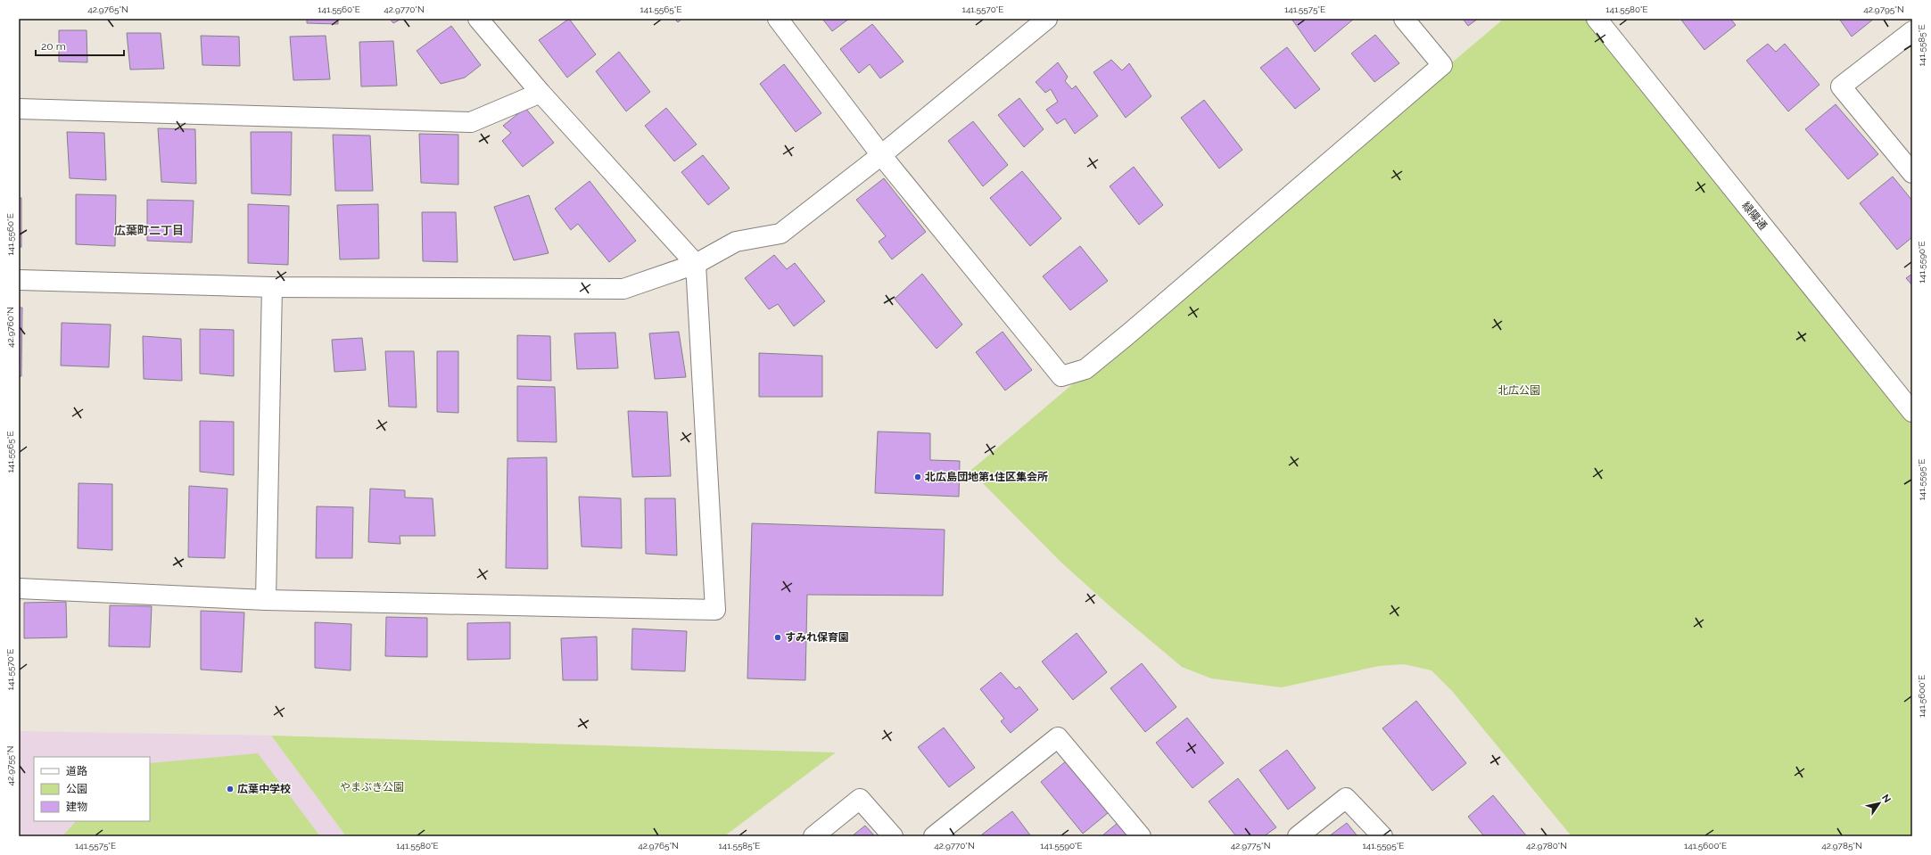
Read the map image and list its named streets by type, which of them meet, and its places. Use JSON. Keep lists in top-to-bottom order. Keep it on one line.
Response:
{"streets":{"street":["緑陽通"]},"districts":["広葉町二丁目"],"parks":["北広公園","やまぶき公園"],"places":["北広島団地第1住区集会所","すみれ保育園","広葉中学校"],"legend":["道路","公園","建物"],"scale_bar":"20 m","north":"top right","coordinates":["42.9765°N","141.5560°E","42.9770°N","141.5565°E","141.5570°E","141.5575°E","141.5580°E","42.9795°N","141.5585°E","141.5590°E","42.9760°N","141.5595°E","141.5600°E","42.9755°N","42.9775°N","42.9780°N","42.9785°N"]}
